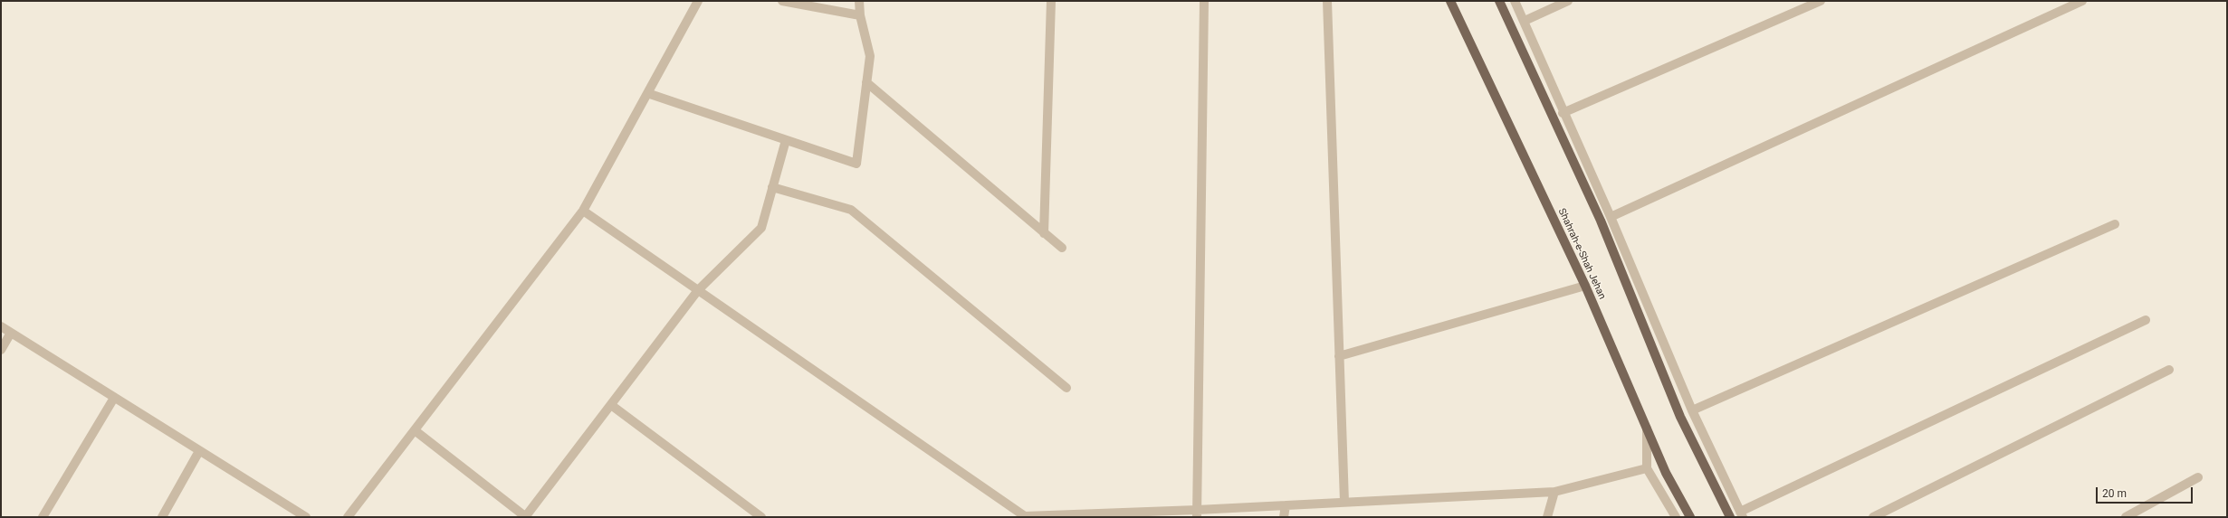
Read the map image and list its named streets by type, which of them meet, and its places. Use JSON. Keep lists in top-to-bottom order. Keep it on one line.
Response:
{"streets":{"main road":["Shahrah-e-Shah Jehan"]},"scale_bar":"20 m"}
